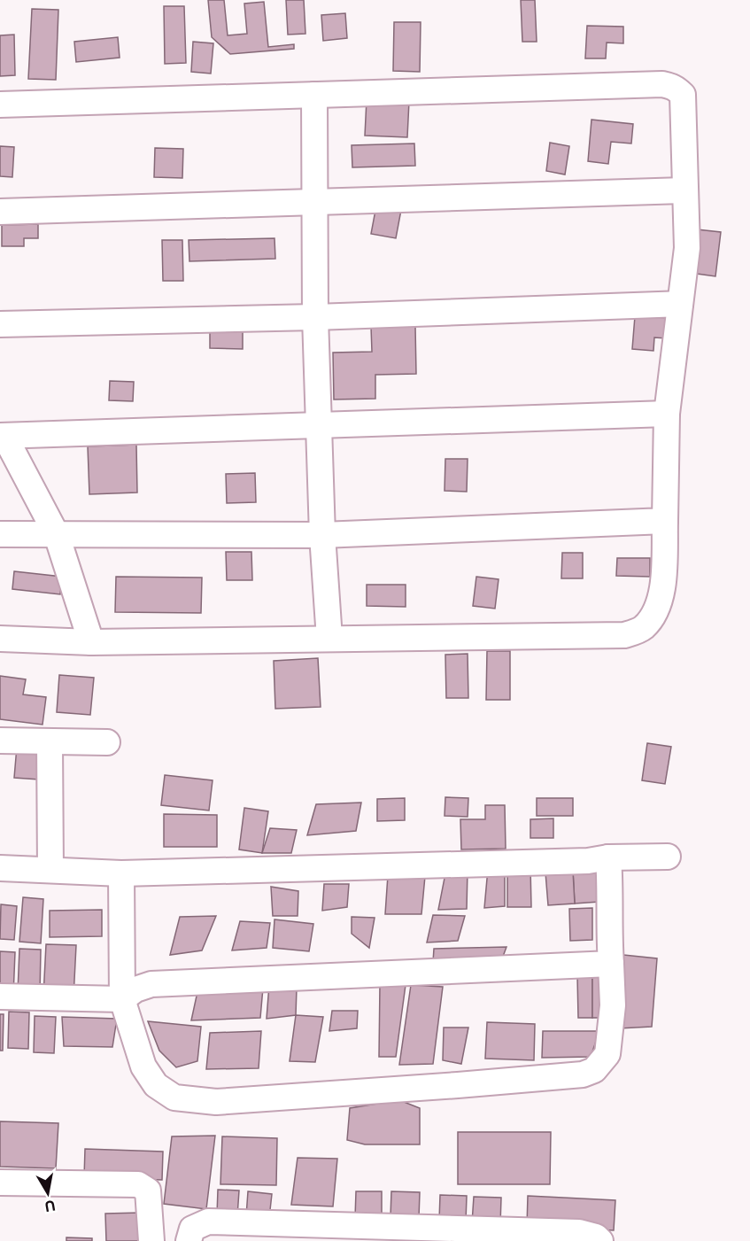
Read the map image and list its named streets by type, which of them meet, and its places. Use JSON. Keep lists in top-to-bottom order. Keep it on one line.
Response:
{"north":"bottom"}
